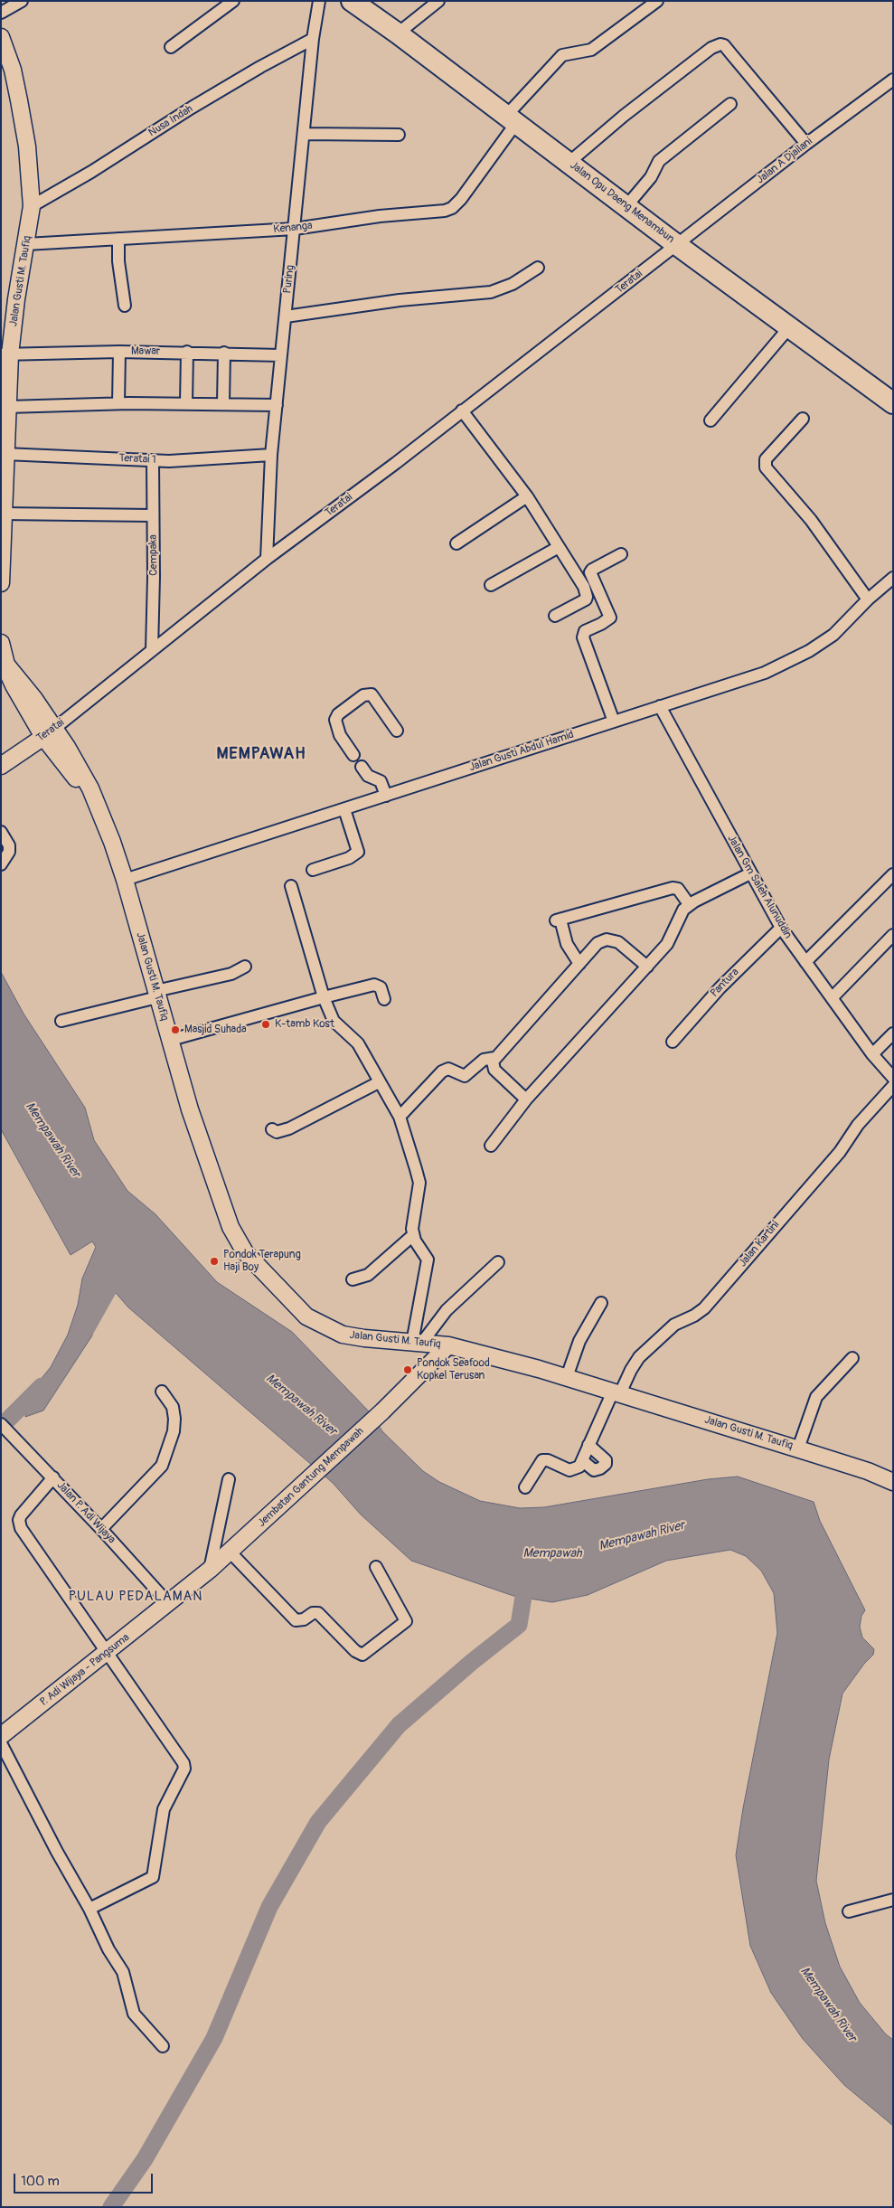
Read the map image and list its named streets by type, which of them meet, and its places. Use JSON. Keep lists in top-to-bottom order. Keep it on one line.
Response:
{"streets":{"highway":["Jalan Opu Daeng Menambun"],"main road":["Jalan Gusti M. Taufiq","Teratai","Jembatan Gantung Mempawah","P. Adi Wijaya - Pangsuma"],"street":["Nusa Indah","Jalan A Djailani","Kenanga","Puring","Mawar","Teratai 1","Cempaka","Jalan Gusti Abdul Hamid","Jalan Gm Saleh Alunuddin","Pantura","Jalan Kartini","Jalan P. Adi Wijaya"]},"crossings":[["Nusa Indah","Puring"],["Nusa Indah","Jalan Gusti M. Taufiq"],["Jalan A Djailani","Jalan Opu Daeng Menambun"],["Jalan A Djailani","Teratai"],["Jalan Opu Daeng Menambun","Kenanga"],["Jalan Opu Daeng Menambun","Teratai"],["Kenanga","Puring"],["Kenanga","Jalan Gusti M. Taufiq"],["Puring","Teratai"],["Puring","Mawar"],["Puring","Teratai 1"],["Jalan Gusti M. Taufiq","Teratai"],["Jalan Gusti M. Taufiq","Mawar"],["Jalan Gusti M. Taufiq","Teratai 1"],["Jalan Gusti M. Taufiq","Jalan Gusti Abdul Hamid"],["Jalan Gusti M. Taufiq","Jalan Kartini"],["Jalan Gusti M. Taufiq","Jembatan Gantung Mempawah"],["Teratai","Cempaka"],["Teratai 1","Cempaka"],["Jalan Gusti Abdul Hamid","Jalan Gm Saleh Alunuddin"],["Jalan Gm Saleh Alunuddin","Pantura"],["Jembatan Gantung Mempawah","Jalan P. Adi Wijaya"],["Jembatan Gantung Mempawah","P. Adi Wijaya - Pangsuma"],["Jalan P. Adi Wijaya","P. Adi Wijaya - Pangsuma"]],"districts":["MEMPAWAH","PULAU PEDALAMAN"],"water":["Mempawah River","Mempawah"],"places":["K-tamb Kost","Masjid Suhada","Pondok Terapung Haji Boy","Pondok Seafood Kopkel Terusan"],"scale_bar":"100 m"}
